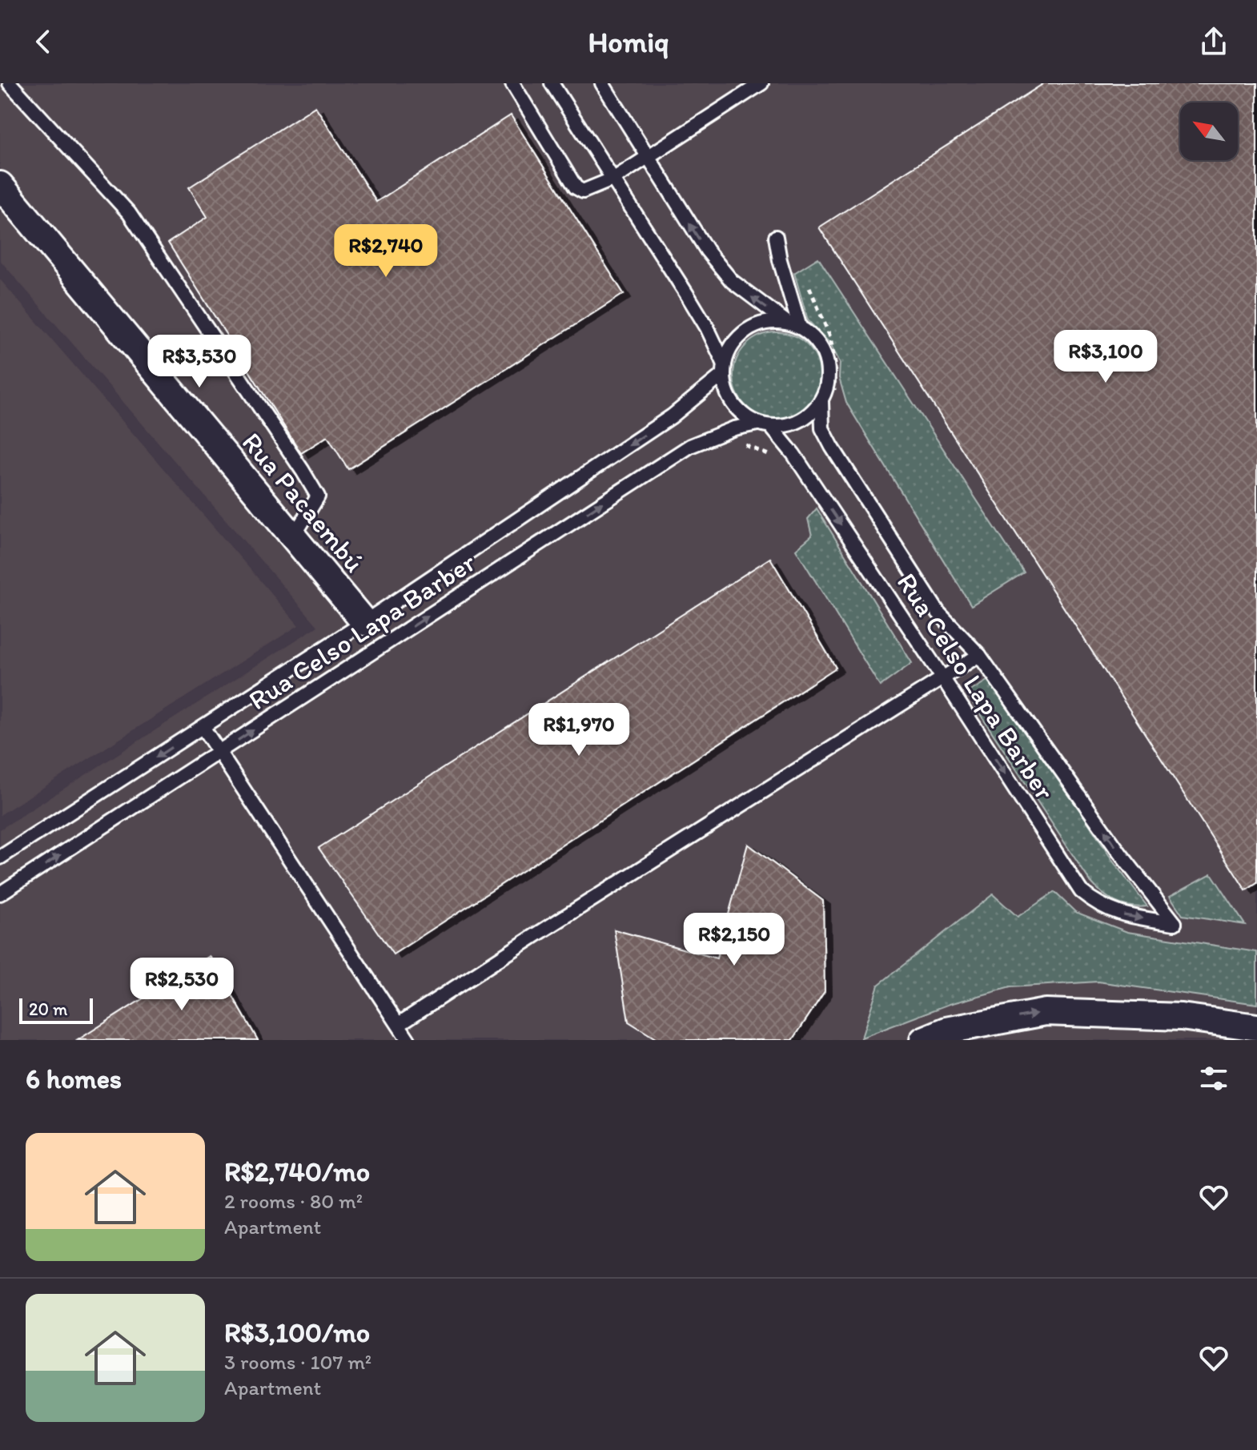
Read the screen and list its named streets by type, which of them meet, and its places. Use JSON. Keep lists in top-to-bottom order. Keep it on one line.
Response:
{"streets":{"street":["Rua Pacaembú"],"lane":["Rua Celso Lapa Barber"]},"crossings":[["Rua Pacaembú","Rua Celso Lapa Barber"]],"scale_bar":"20 m","north":"top left","page":{"header":"Homiq","price":["R$2,740","R$3,100","R$3,530","R$1,970","R$2,150","R$2,530"],"scale":"20 m","heading":"6 homes","list":[{"name":"R$2,740/mo","note":"2 rooms · 80 m² · Apartment"},{"name":"R$3,100/mo","note":"3 rooms · 107 m² · Apartment"}]}}
